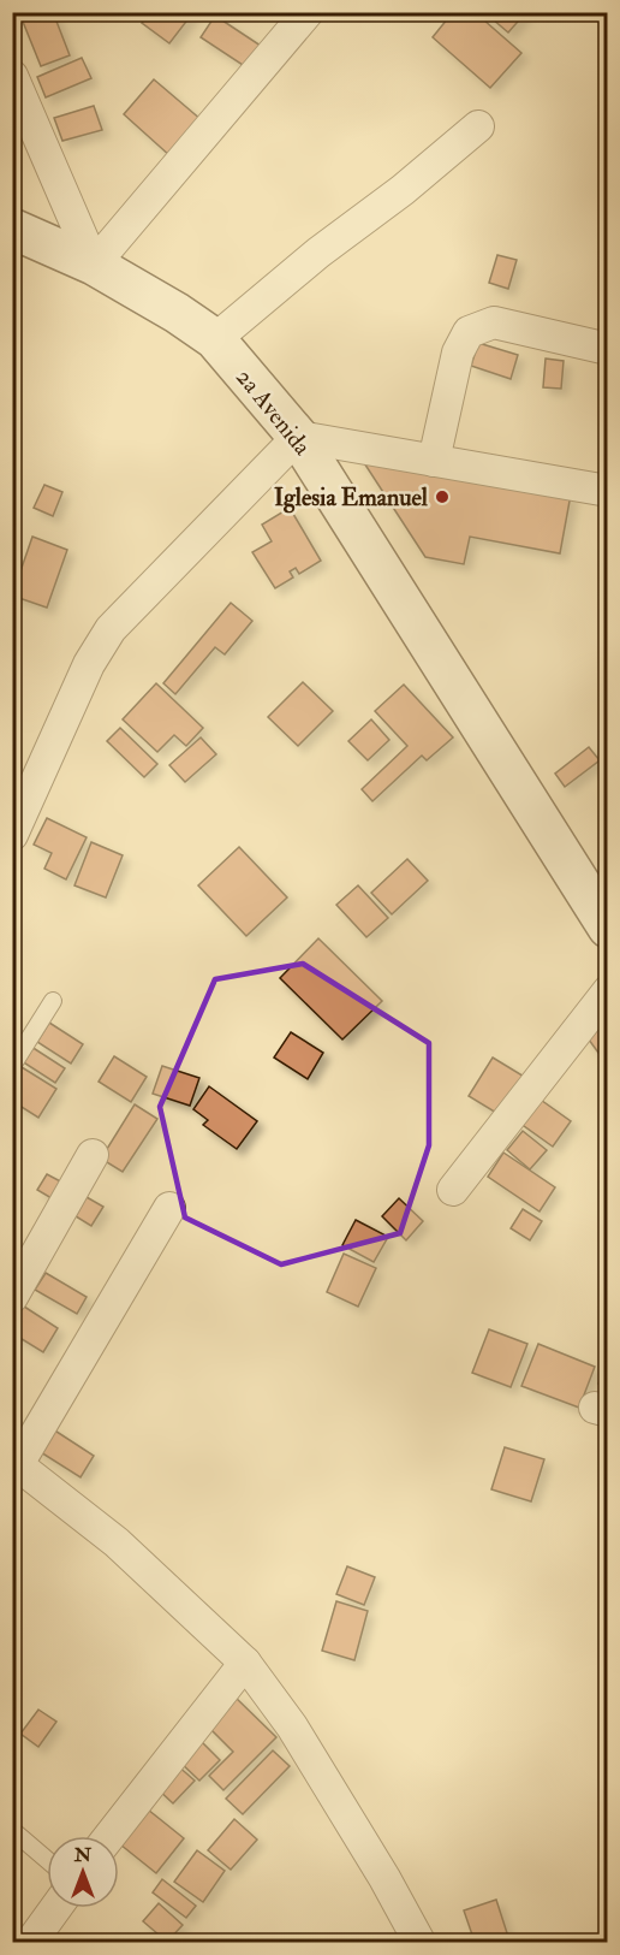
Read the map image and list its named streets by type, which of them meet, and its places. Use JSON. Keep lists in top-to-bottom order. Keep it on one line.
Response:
{"streets":{"street":["2a Avenida"]},"places":["Iglesia Emanuel"],"north":"top"}
